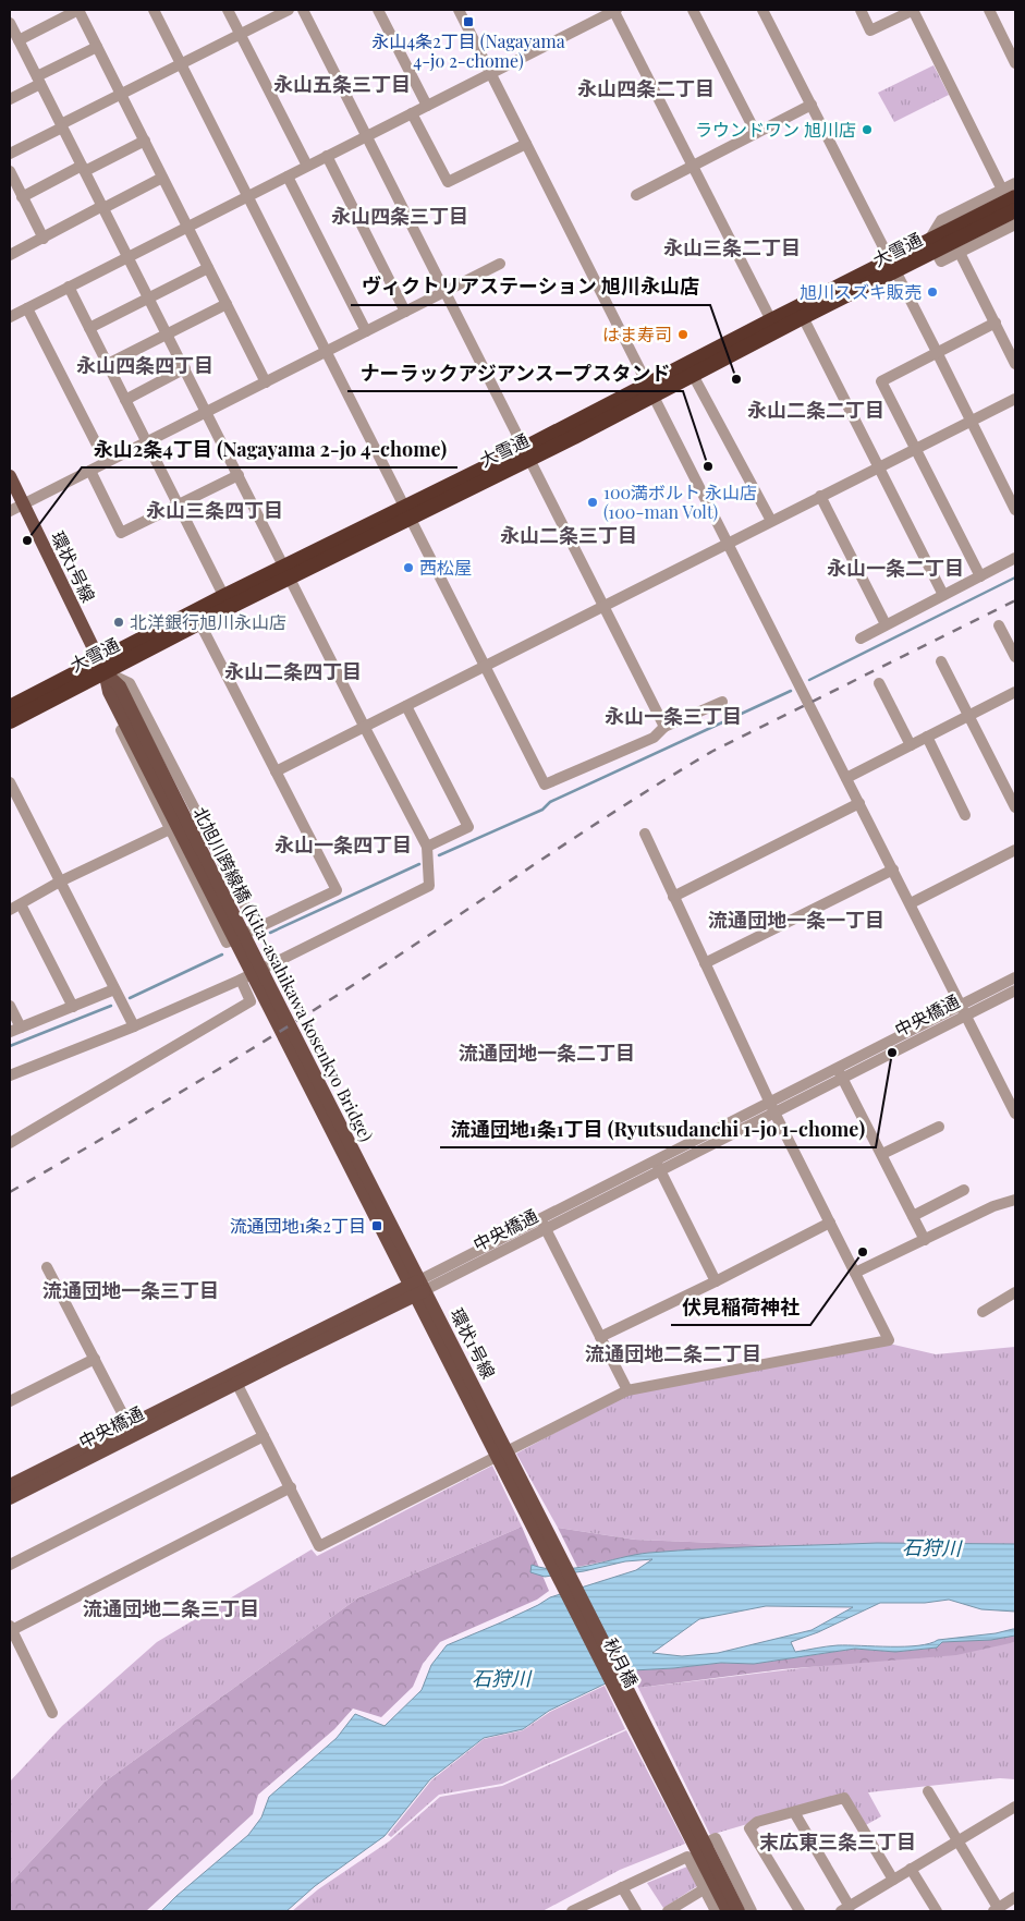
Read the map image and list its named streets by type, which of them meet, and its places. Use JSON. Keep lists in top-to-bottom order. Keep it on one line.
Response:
{"streets":{"highway":["大雪通"],"main road":["環状1号線","北旭川跨線橋 (Kita-asahikawa kosenkyo Bridge)","中央橋通","秋月橋"]},"crossings":[["大雪通","環状1号線"],["環状1号線","北旭川跨線橋 (Kita-asahikawa kosenkyo Bridge)"],["環状1号線","中央橋通"],["環状1号線","秋月橋"]],"districts":["永山五条三丁目","永山四条二丁目","永山四条三丁目","永山三条二丁目","永山四条四丁目","永山二条二丁目","永山三条四丁目","永山二条三丁目","永山一条二丁目","永山二条四丁目","永山一条三丁目","永山一条四丁目","流通団地一条一丁目","流通団地一条二丁目","流通団地一条三丁目","流通団地二条二丁目","流通団地二条三丁目","末広東三条三丁目"],"water":["石狩川"],"places":{"transit":["永山4条2丁目 (Nagayama 4-jo 2-chome)","流通団地1条2丁目"],"other":["ラウンドワン 旭川店","旭川スズキ販売","はま寿司","ヴィクトリアステーション 旭川永山店","ナーラックアジアンスープスタンド","100満ボルト 永山店 (100-man Volt)","永山2条4丁目 (Nagayama 2-jo 4-chome)","西松屋","北洋銀行旭川永山店","流通団地1条1丁目 (Ryutsudanchi 1-jo 1-chome)","伏見稲荷神社"]}}
